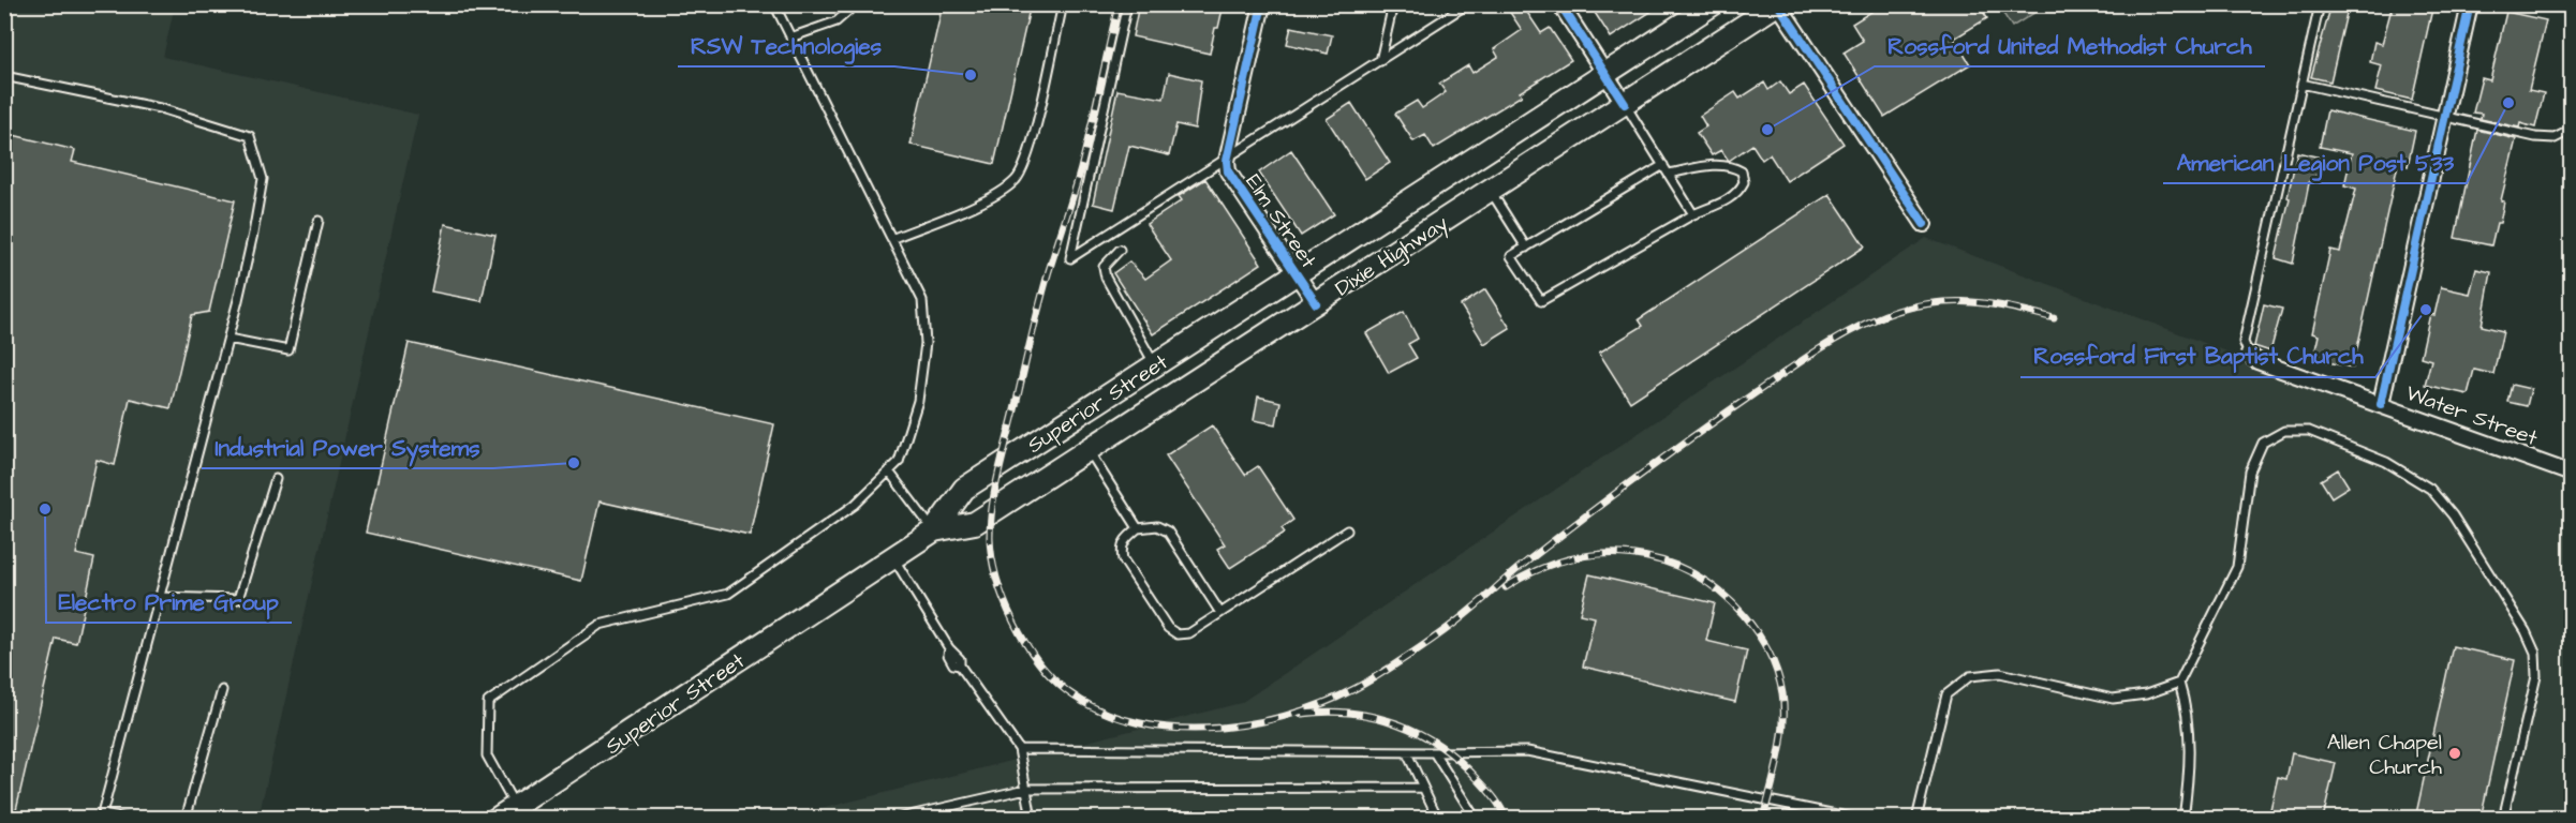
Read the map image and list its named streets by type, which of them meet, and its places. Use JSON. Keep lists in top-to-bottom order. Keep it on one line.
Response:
{"streets":{"main road":["Dixie Highway","Superior Street"],"street":["Elm Street","Water Street"]},"crossings":[["Elm Street","Dixie Highway"],["Elm Street","Superior Street"],["Dixie Highway","Superior Street"]],"places":["RSW Technologies","American Legion Post 533","Rossford United Methodist Church","Rossford First Baptist Church","Industrial Power Systems","Electro Prime Group","Allen Chapel Church"]}
